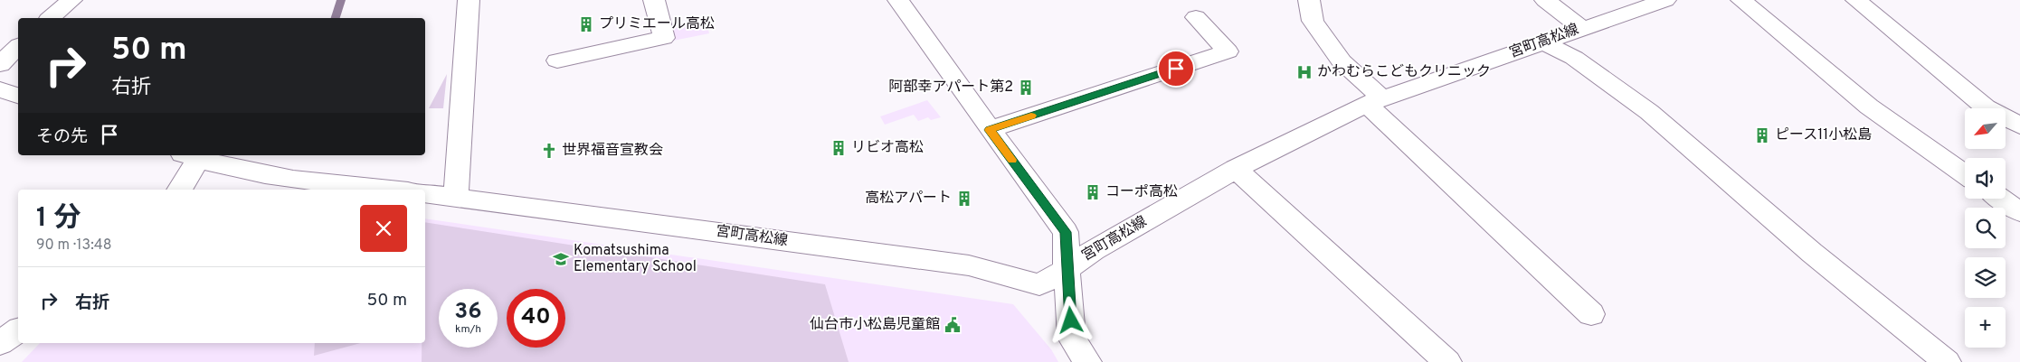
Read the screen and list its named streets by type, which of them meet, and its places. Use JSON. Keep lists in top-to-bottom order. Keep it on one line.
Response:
{"streets":{"street":["宮町高松線"]},"places":{"building":["プリミエール高松","阿部幸アパート第2","ピース11小松島","リビオ高松","コーポ高松","高松アパート"],"hospital":["かわむらこどもクリニック"],"church":["世界福音宣教会"],"school or university":["Komatsushima Elementary School"],"public building":["仙台市小松島児童館"]},"north":"bottom left","page":{"turn":["50 m","右折"],"map_buttons":"+","then":"その先","heading":["1 分","90 m · 13:48"],"list":[{"name":"右折","value":"50 m"}],"speed":"36 km/h","limit":"40"}}
